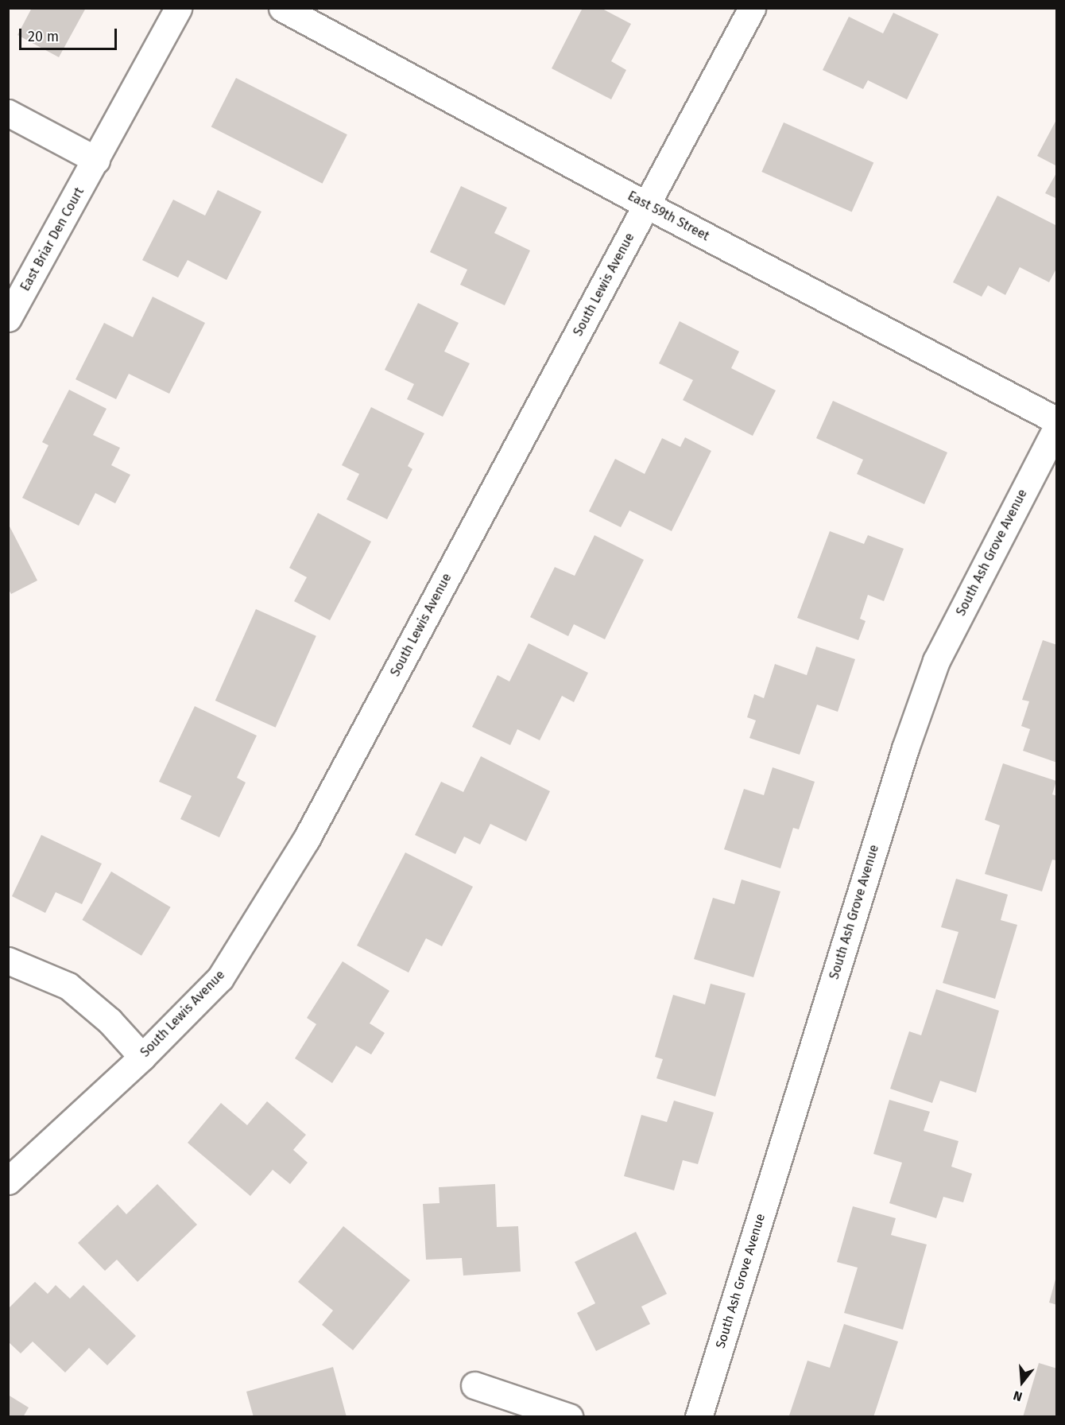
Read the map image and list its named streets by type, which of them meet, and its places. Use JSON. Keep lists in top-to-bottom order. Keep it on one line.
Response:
{"streets":{"street":["East 59th Street","East Briar Den Court","South Lewis Avenue","South Ash Grove Avenue"]},"crossings":[["East 59th Street","South Lewis Avenue"]],"scale_bar":"20 m","north":"bottom"}
